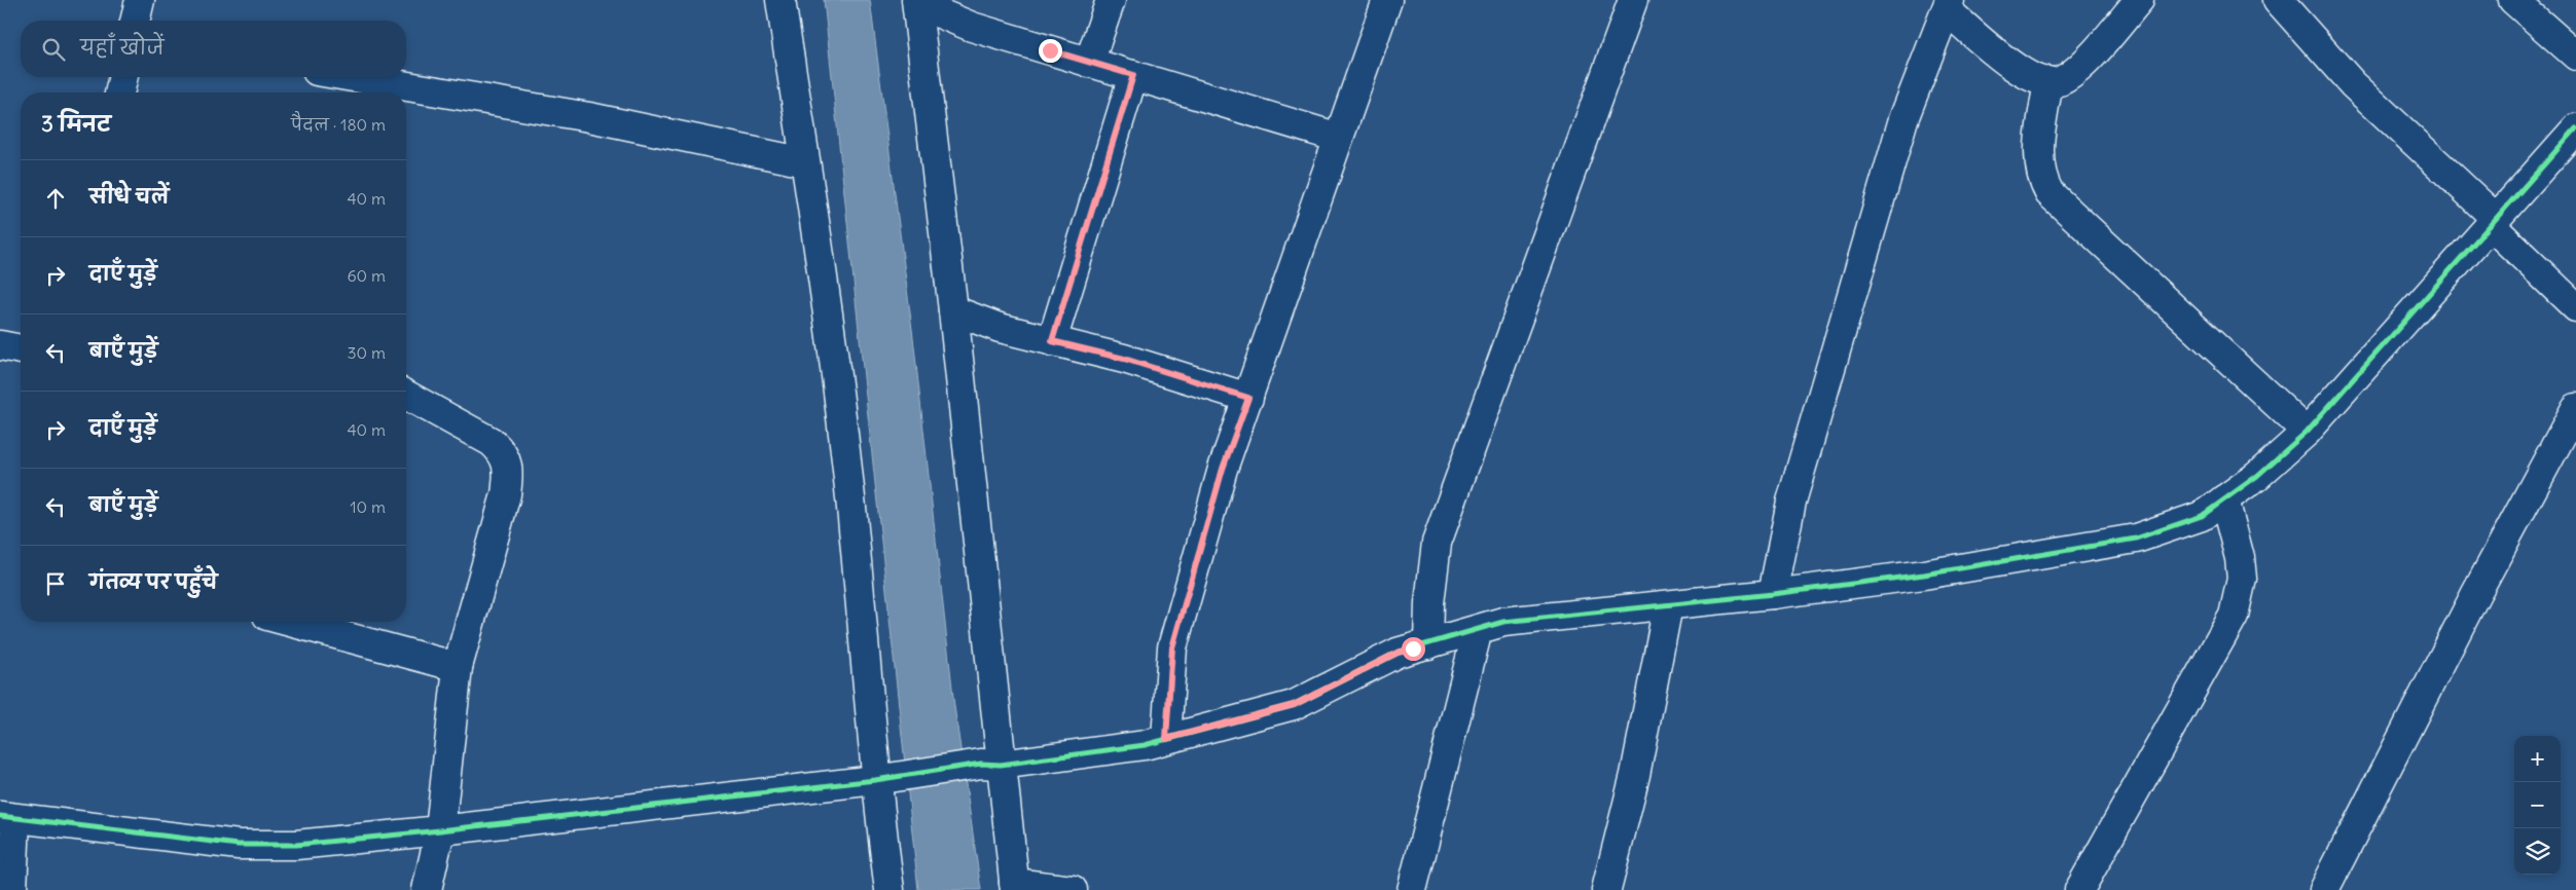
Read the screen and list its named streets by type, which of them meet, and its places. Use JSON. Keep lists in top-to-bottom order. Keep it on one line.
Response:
{"page":{"search":"यहाँ खोजें","heading":["3 मिनट","पैदल · 180 m"],"list":[["सीधे चलें","40 m"],["दाएँ मुड़ें","60 m"],["बाएँ मुड़ें","30 m"],["दाएँ मुड़ें","40 m"],["बाएँ मुड़ें","10 m"],"गंतव्य पर पहुँचे"],"map_buttons":["+","−"]}}
